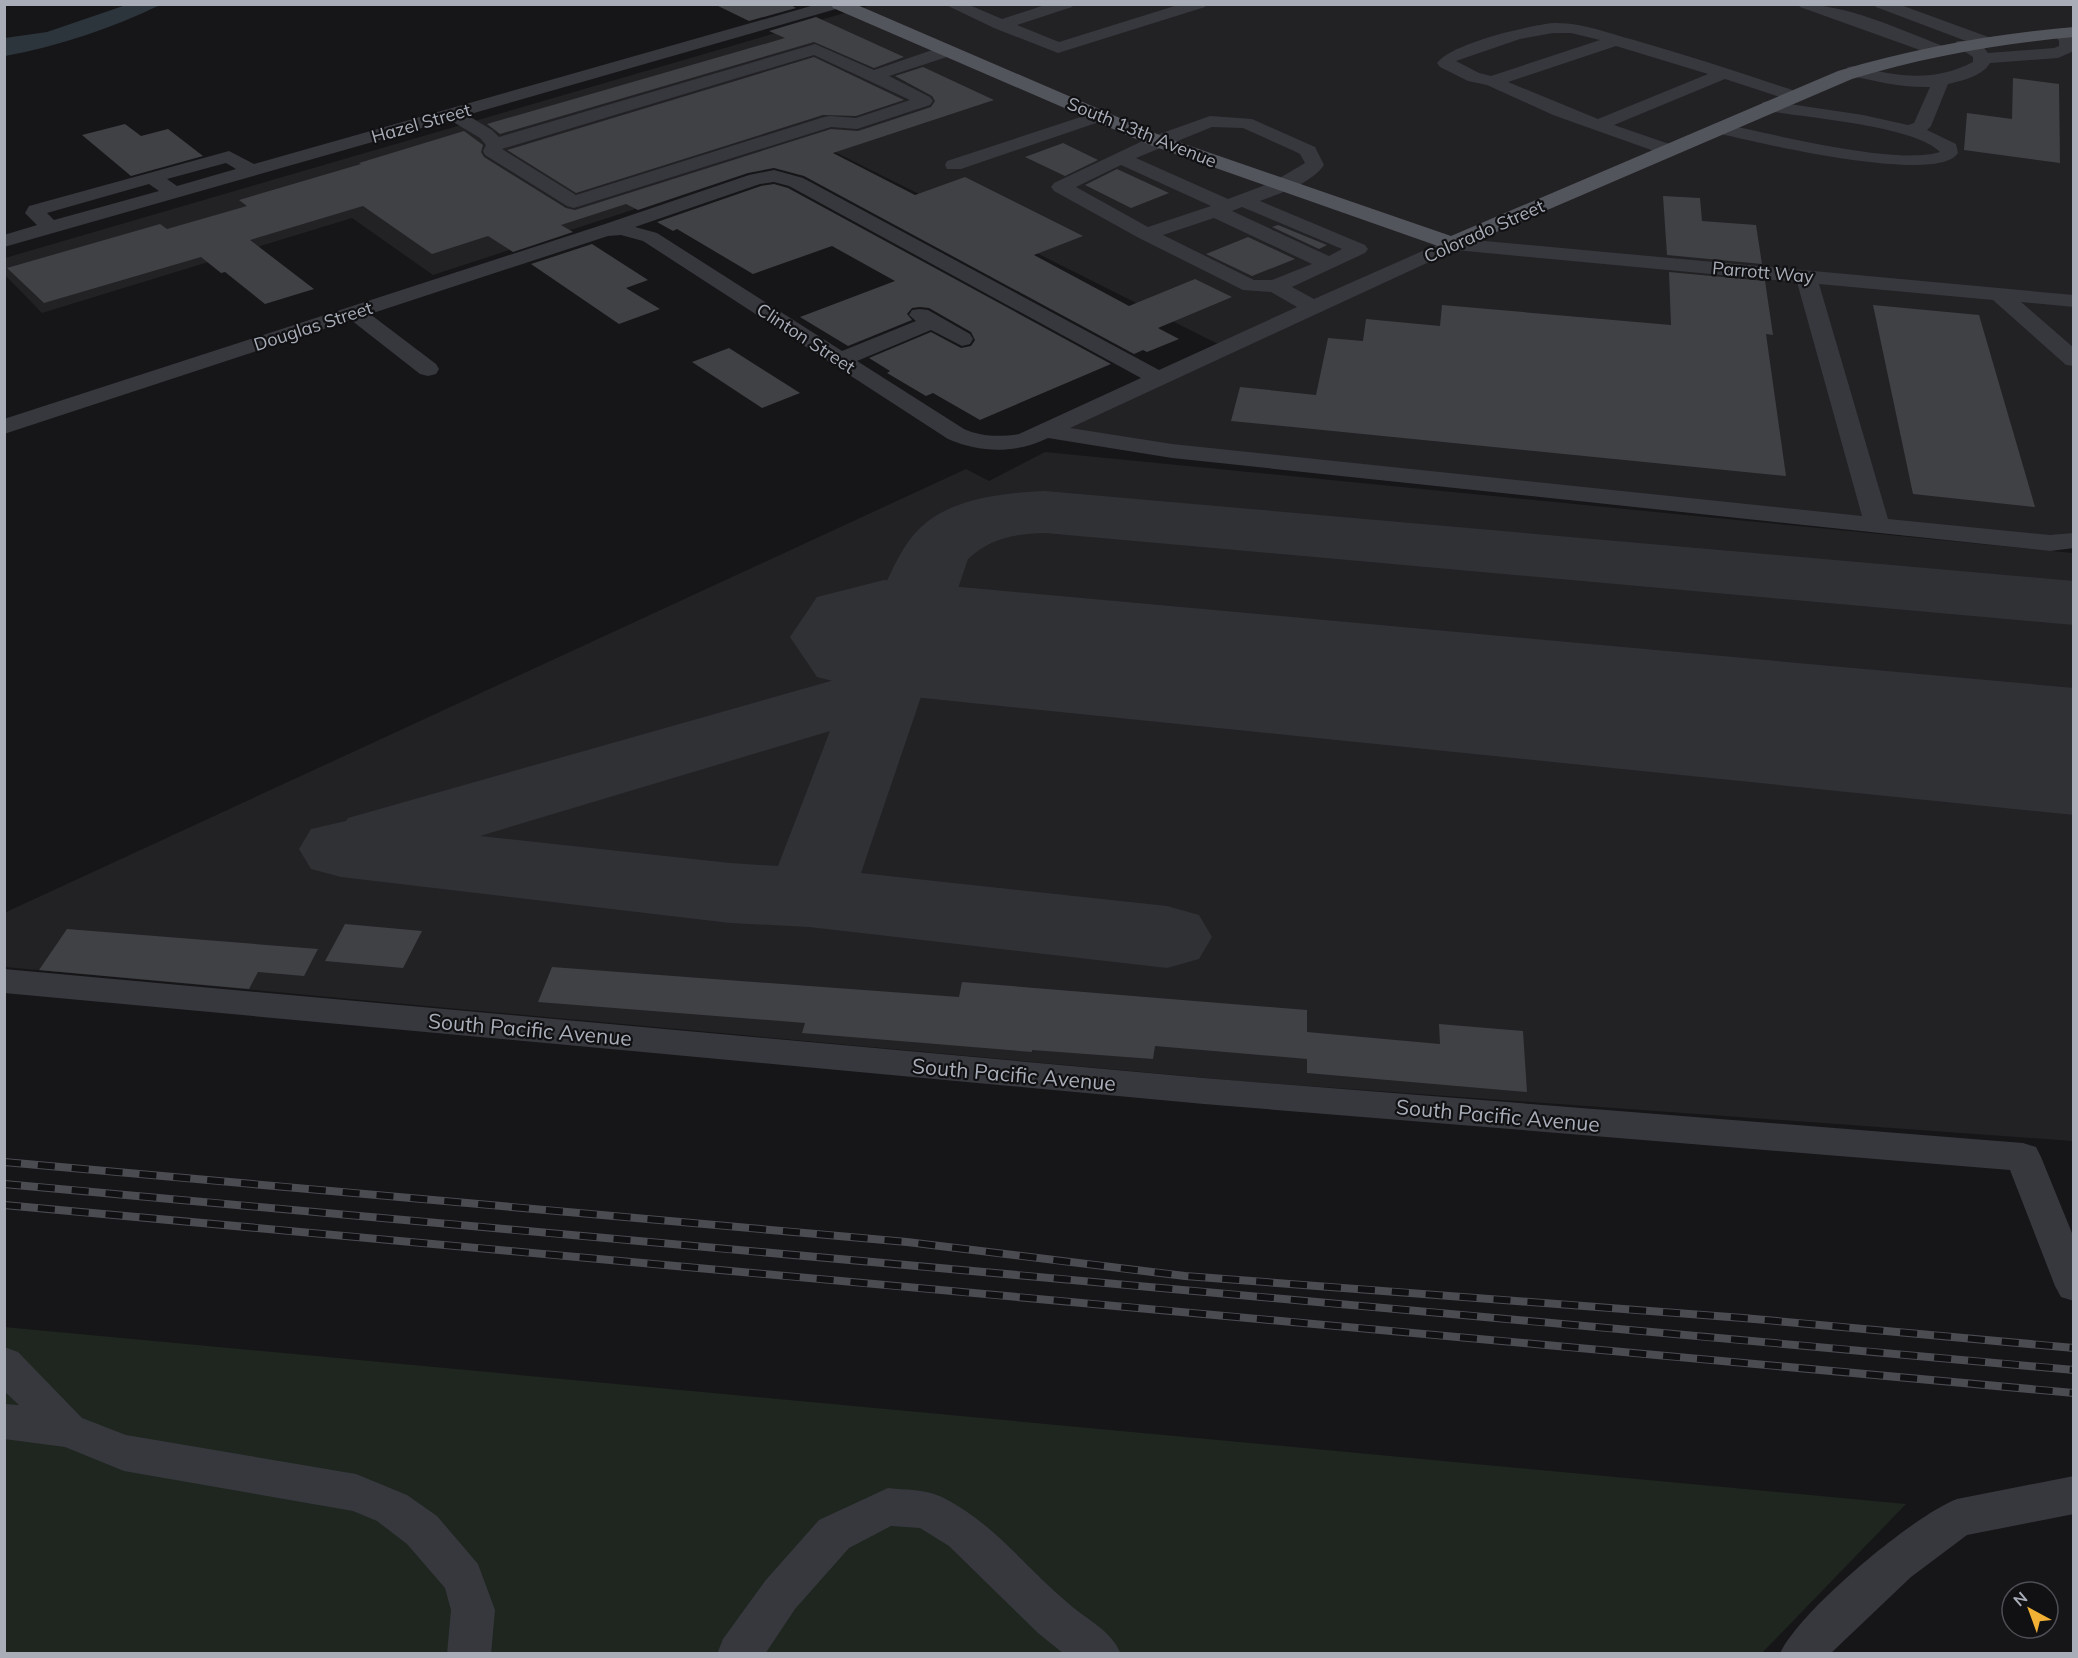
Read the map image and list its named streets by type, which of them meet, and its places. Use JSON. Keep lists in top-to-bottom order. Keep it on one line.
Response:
{"streets":{"main road":["South 13th Avenue","Colorado Street"],"street":["Hazel Street","Parrott Way","Douglas Street","Clinton Street","South Pacific Avenue"]},"crossings":[["Hazel Street","South 13th Avenue"],["South 13th Avenue","Colorado Street"],["South 13th Avenue","Parrott Way"],["Colorado Street","Parrott Way"],["Colorado Street","Douglas Street"],["Colorado Street","Clinton Street"],["Douglas Street","Clinton Street"]],"north":"top left"}
